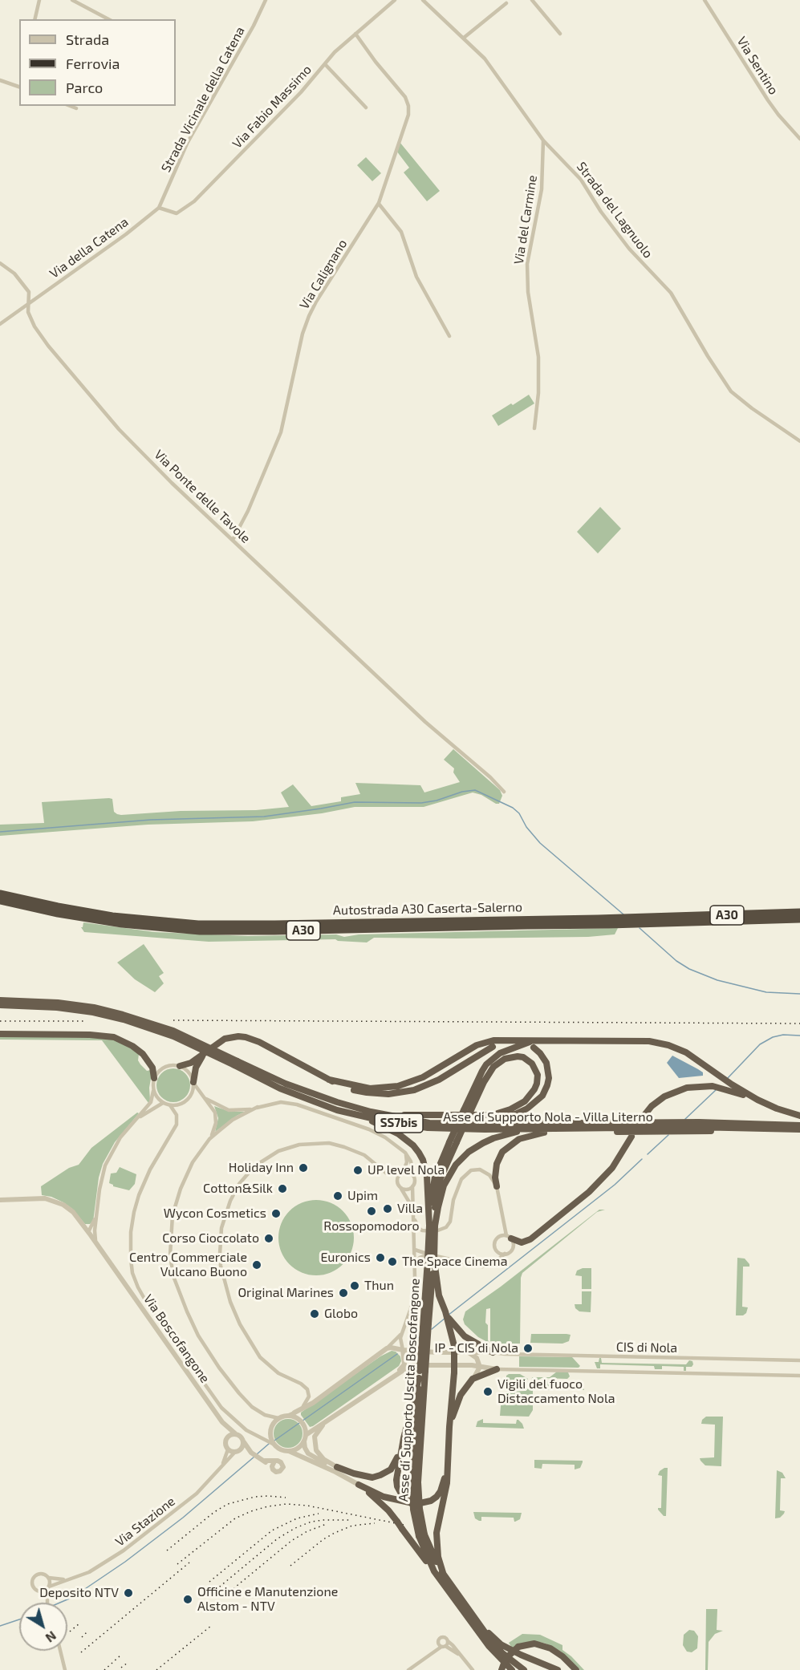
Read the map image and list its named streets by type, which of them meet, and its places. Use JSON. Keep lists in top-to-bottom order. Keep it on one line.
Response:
{"streets":{"highway":["Autostrada A30 Caserta-Salerno","A30","Asse di Supporto Nola - Villa Literno","SS7bis","Asse di Supporto Uscita Boscofangone"],"street":["Via Sentino","Strada Vicinale della Catena","Via Fabio Massimo","Strada del Lagnuolo","Via del Carmine","Via della Catena","Via Calignano","Via Ponte delle Tavole","Via Boscofangone","CIS di Nola","Via Stazione"]},"crossings":[["Strada Vicinale della Catena","Via Fabio Massimo"],["Strada Vicinale della Catena","Via della Catena"],["Via Fabio Massimo","Via della Catena"],["Via Fabio Massimo","Via Calignano"],["Strada del Lagnuolo","Via del Carmine"],["Via della Catena","Via Ponte delle Tavole"],["Via Calignano","Via Ponte delle Tavole"],["Via Boscofangone","Via Stazione"]],"places":["Holiday Inn","UP level Nola","Cotton&Silk","Upim","Villa","Rossopomodoro","Wycon Cosmetics","Corso Cioccolato","Euronics","The Space Cinema","Centro Commerciale Vulcano Buono","Thun","Original Marines","Globo","IP - CIS di Nola","Vigili del fuoco Distaccamento Nola","Deposito NTV","Officine e Manutenzione Alstom - NTV"],"legend":["Strada","Ferrovia","Parco"],"north":"bottom right"}
